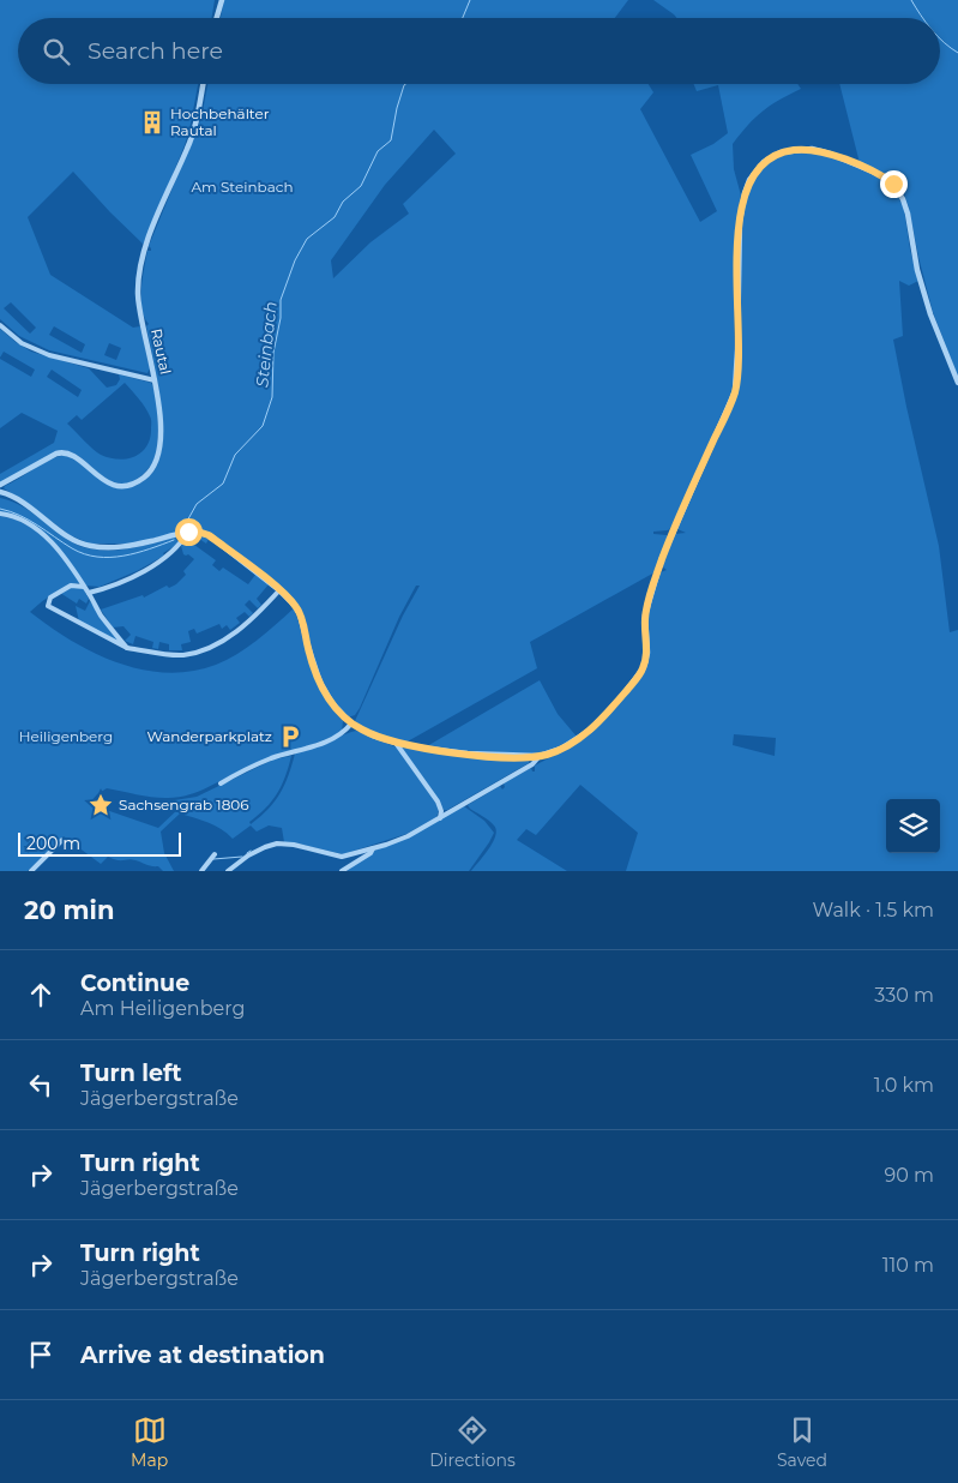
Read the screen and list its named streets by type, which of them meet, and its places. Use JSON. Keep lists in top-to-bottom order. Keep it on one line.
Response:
{"streets":{"street":["Rautal"]},"water":["Steinbach"],"parks":["Am Steinbach","Heiligenberg"],"places":{"building":["Hochbehälter Rautal"],"parking":["Wanderparkplatz"],"place":["Sachsengrab 1806"]},"scale_bar":"200 m","page":{"search":"Search here","scale":"200 m","heading":["20 min","Walk · 1.5 km"],"list":[["Continue","Am Heiligenberg","330 m"],["Turn left","Jägerbergstraße","1.0 km"],["Turn right","Jägerbergstraße","90 m"],["Turn right","Jägerbergstraße","110 m"],"Arrive at destination"],"nav":["Map","Directions","Saved"]}}
